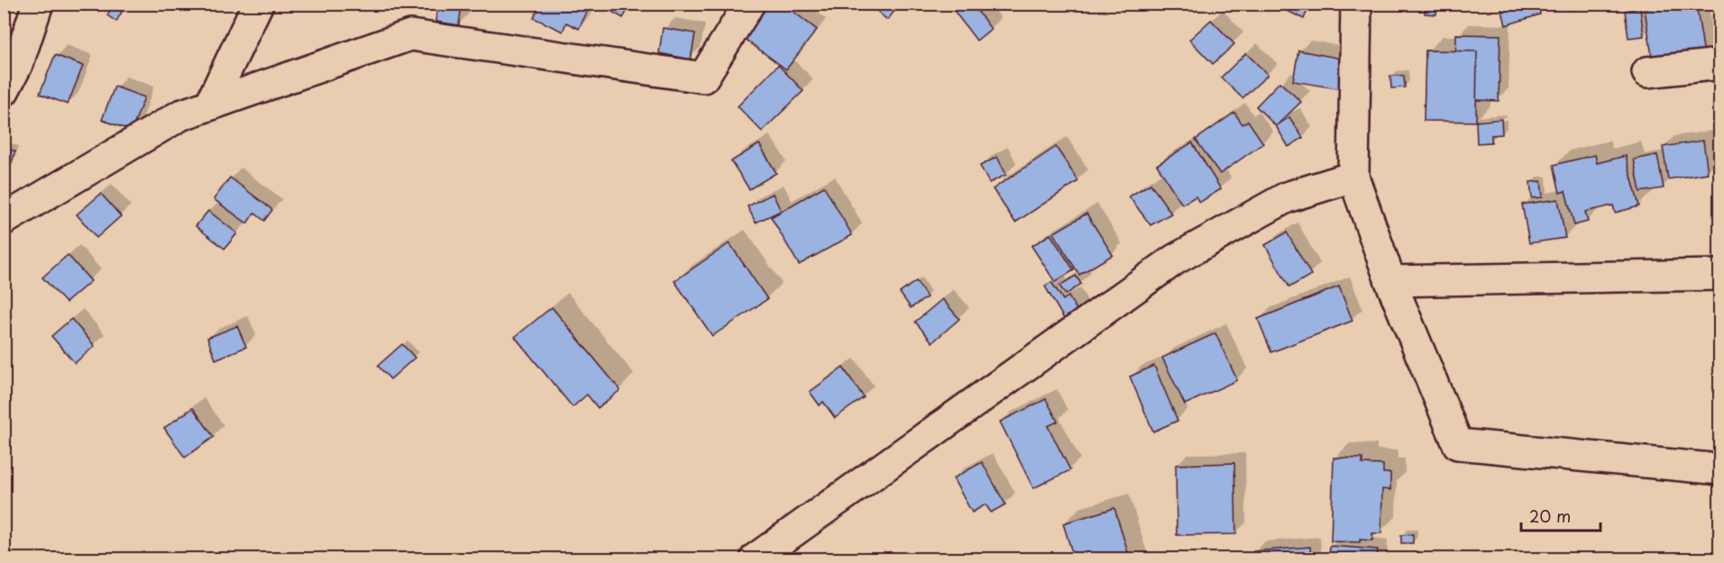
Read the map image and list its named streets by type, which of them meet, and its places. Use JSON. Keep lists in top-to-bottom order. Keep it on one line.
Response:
{"scale_bar":"20 m"}
